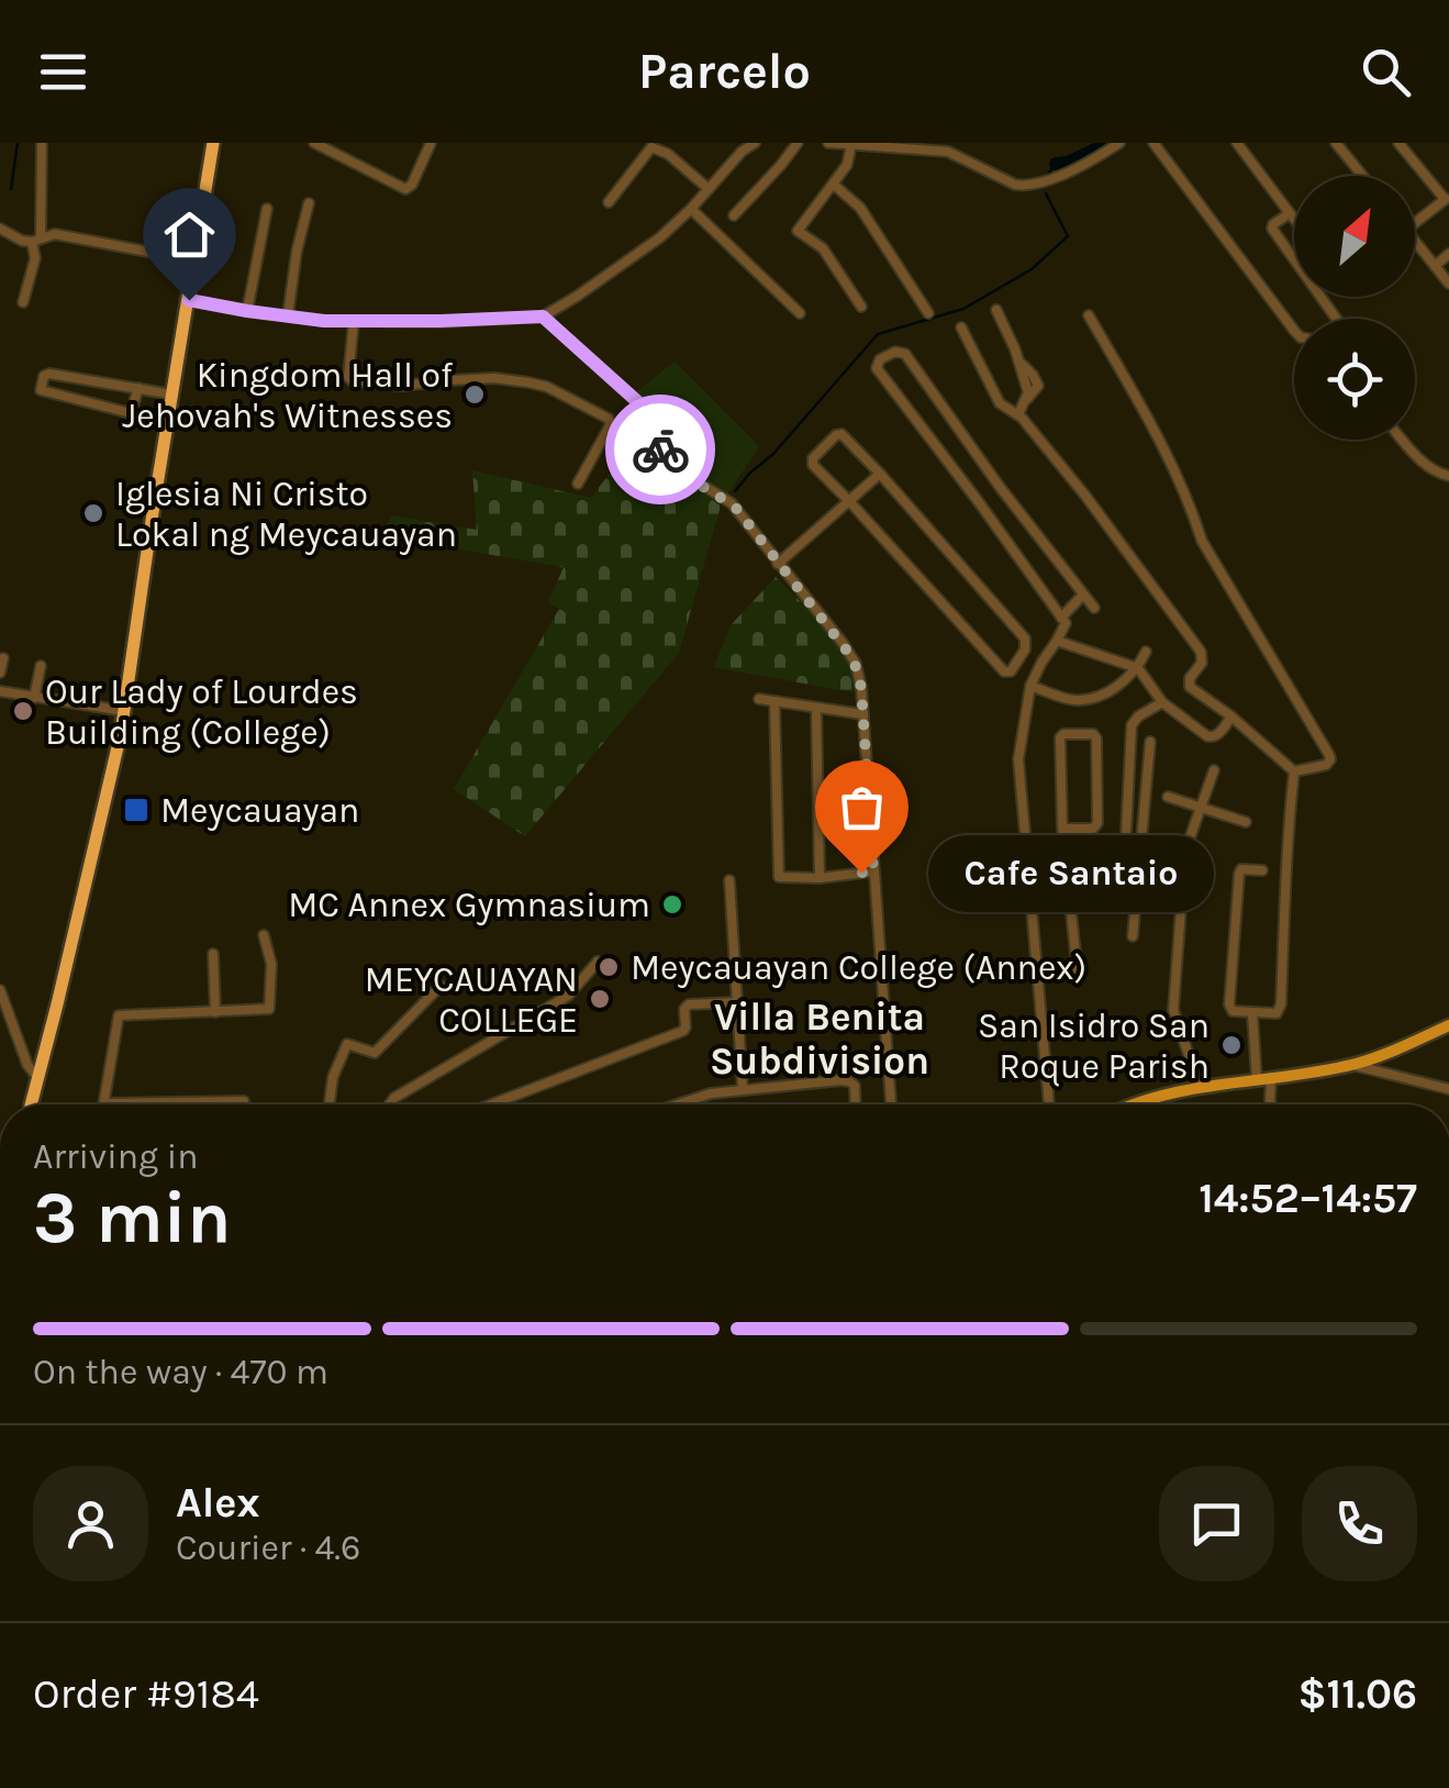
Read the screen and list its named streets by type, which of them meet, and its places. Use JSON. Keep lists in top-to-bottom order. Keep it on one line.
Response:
{"districts":["Villa Benita Subdivision"],"places":{"other":["Kingdom Hall of Jehovah's Witnesses","Iglesia Ni Cristo Lokal ng Meycauayan","Our Lady of Lourdes Building (College)","Cafe Santaio","MC Annex Gymnasium","Meycauayan College (Annex)","MEYCAUAYAN COLLEGE","San Isidro San Roque Parish"],"transit":["Meycauayan"]},"north":"top right","page":{"header":"Parcelo","bubble":"Cafe Santaio","heading":["3 min","Arriving in","14:52–14:57"],"panel":["Alex","Courier · 4.6","Order #9184","$11.06"],"bar":"On the way · 470 m"}}
